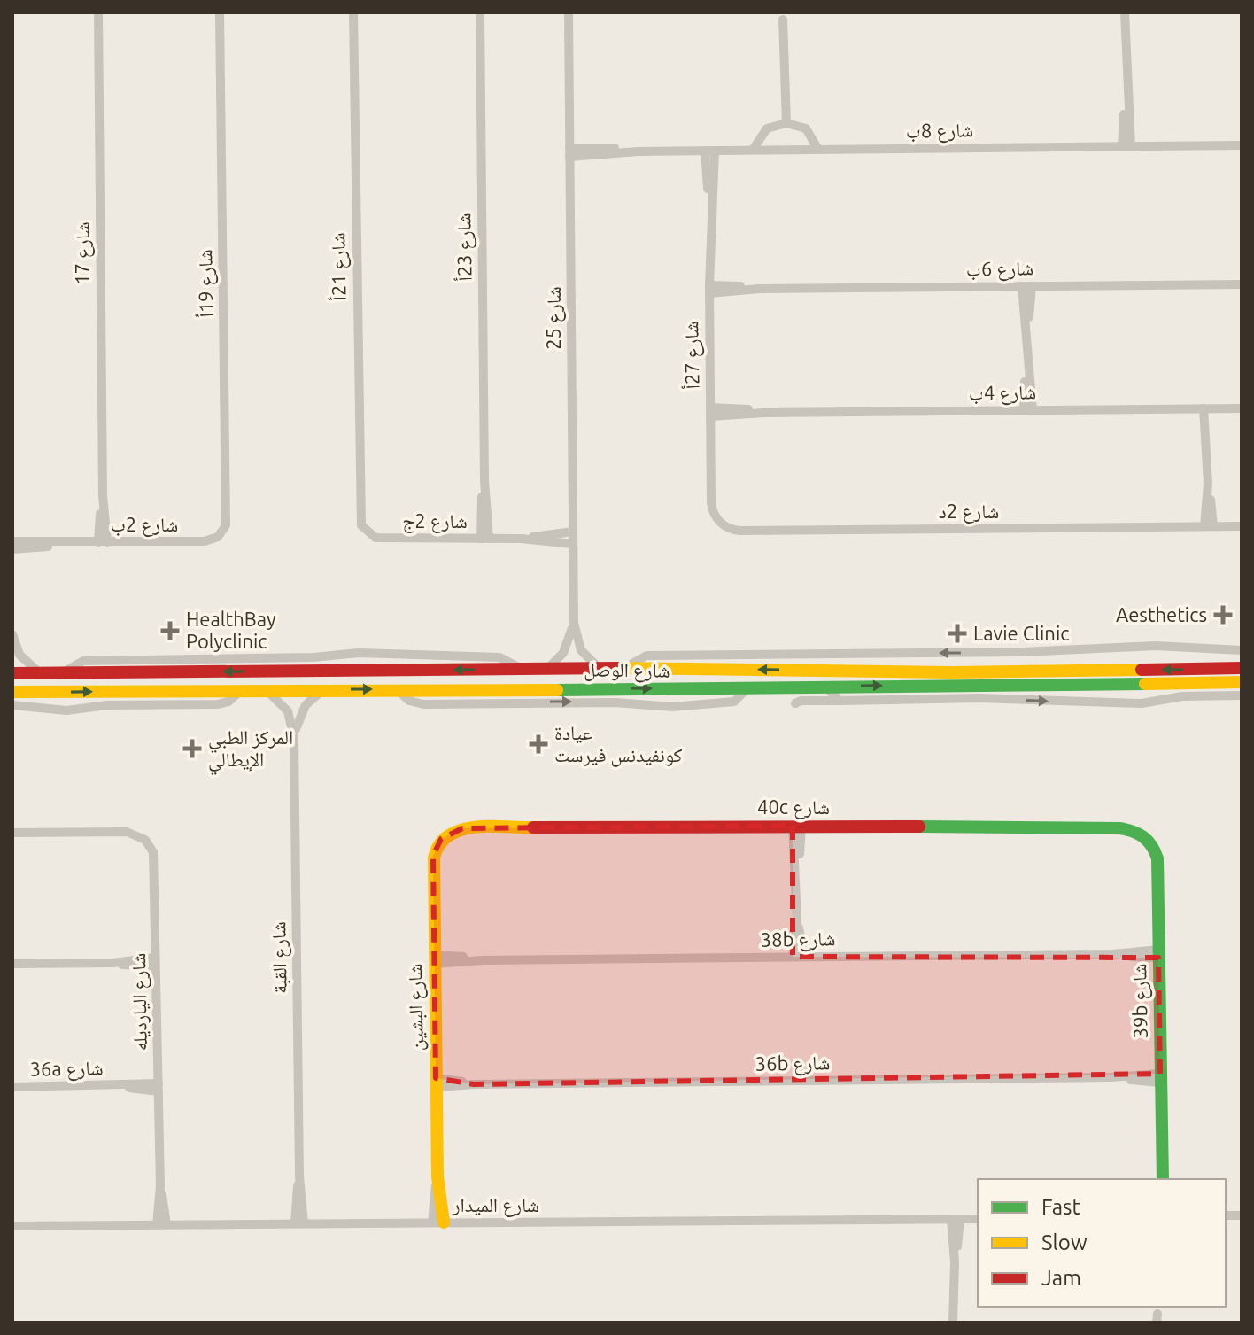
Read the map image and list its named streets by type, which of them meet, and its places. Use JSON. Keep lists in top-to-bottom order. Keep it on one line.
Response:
{"streets":{"main road":["شارع الوصل","40c شارع","39b شارع","شارع البشين"],"street":["شارع 8ب","شارع 23أ","شارع 17","شارع 21أ","شارع 6ب","شارع 19أ","شارع 25","شارع 27أ","شارع 4ب","شارع 2د","شارع 2ج","شارع 2ب","38b شارع","شارع القبة","شارع اليارديله","36b شارع","36a شارع","شارع الميدار"]},"crossings":[["شارع 8ب","شارع 25"],["شارع 8ب","شارع 27أ"],["شارع 23أ","شارع 2ج"],["شارع 17","شارع 2ب"],["شارع 21أ","شارع 2ج"],["شارع 6ب","شارع 27أ"],["شارع 19أ","شارع 2ب"],["شارع 25","شارع 2ج"],["شارع 25","شارع الوصل"],["شارع 27أ","شارع 4ب"],["شارع 27أ","شارع 2د"],["شارع الوصل","شارع القبة"],["40c شارع","39b شارع"],["40c شارع","شارع البشين"],["38b شارع","39b شارع"],["38b شارع","شارع البشين"],["شارع القبة","شارع الميدار"],["39b شارع","36b شارع"],["شارع اليارديله","36a شارع"],["شارع اليارديله","شارع الميدار"],["شارع البشين","36b شارع"],["شارع البشين","شارع الميدار"]],"places":{"health":["Aesthetics","HealthBay Polyclinic","Lavie Clinic","عيادة كونفيدنس فيرست","المركز الطبي الإيطالي"]},"legend":["Fast","Slow","Jam"]}
